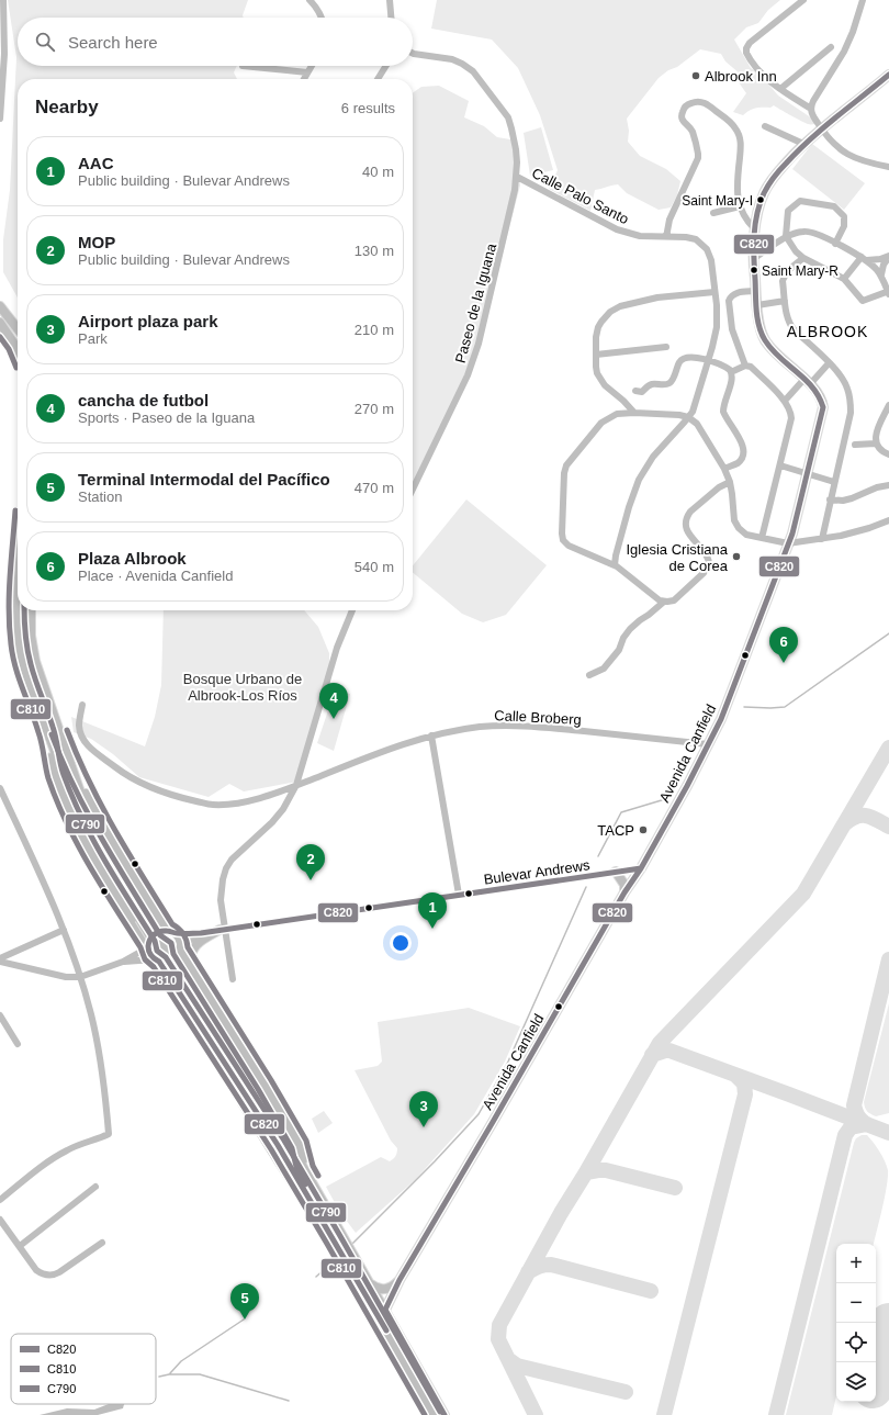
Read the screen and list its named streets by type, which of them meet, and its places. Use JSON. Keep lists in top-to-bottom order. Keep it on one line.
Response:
{"streets":{"main road":["Avenida Canfield"],"street":["Calle Palo Santo","Paseo de la Iguana","Calle Broberg","Bulevar Andrews"]},"crossings":[["Calle Palo Santo","Paseo de la Iguana"],["Calle Broberg","Avenida Canfield"],["Avenida Canfield","Bulevar Andrews"]],"districts":["ALBROOK"],"parks":["Bosque Urbano de Albrook-Los Ríos"],"places":["Albrook Inn","Saint Mary-I","Saint Mary-R","Iglesia Cristiana de Corea","TACP"],"lines":["transit line C820","transit line C810","transit line C790"],"legend":["C820","C810","C790"],"page":{"search":"Search here","heading":["Nearby","6 results"],"list":[{"mark":"1","name":"AAC","note":"Public building · Bulevar Andrews","value":"40 m"},{"mark":"2","name":"MOP","note":"Public building · Bulevar Andrews","value":"130 m"},{"mark":"3","name":"Airport plaza park","note":"Park","value":"210 m"},{"mark":"4","name":"cancha de futbol","note":"Sports · Paseo de la Iguana","value":"270 m"},{"mark":"5","name":"Terminal Intermodal del Pacífico","note":"Station","value":"470 m"},{"mark":"6","name":"Plaza Albrook","note":"Place · Avenida Canfield","value":"540 m"}],"pins":["6","4","2","1","3","5"],"map_buttons":["+","−"]}}
